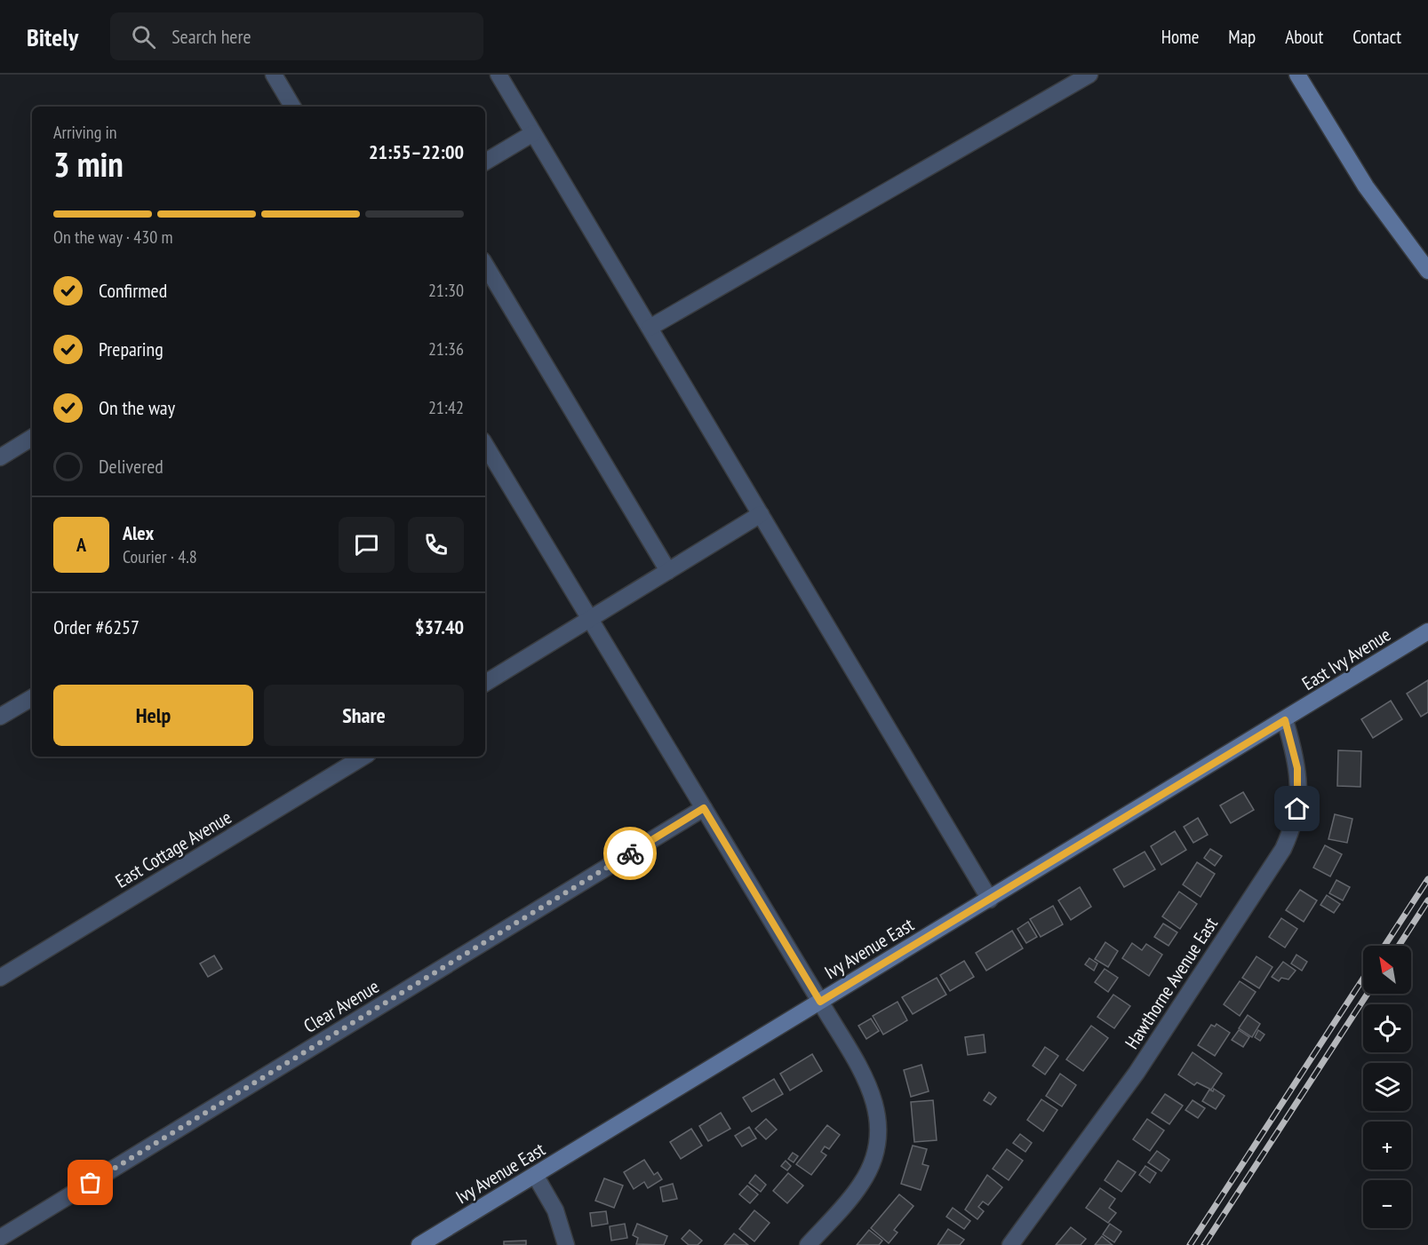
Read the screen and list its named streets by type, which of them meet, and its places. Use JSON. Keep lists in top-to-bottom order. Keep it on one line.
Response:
{"streets":{"street":["East Ivy Avenue","East Cottage Avenue","Ivy Avenue East","Hawthorne Avenue East","Clear Avenue"]},"crossings":[["East Ivy Avenue","Ivy Avenue East"],["East Ivy Avenue","Hawthorne Avenue East"],["Ivy Avenue East","Hawthorne Avenue East"]],"north":"top left","page":{"header":"Bitely","search":"Search here","nav":["Home","Map","About","Contact"],"heading":["3 min","Arriving in","21:55–22:00"],"panel":["Alex","Courier · 4.8","Order #6257","$37.40"],"bar":"On the way · 430 m","list":[["Confirmed","21:30"],["Preparing","21:36"],["On the way","21:42"],"Delivered"],"round":"A","buttons":["Help","Share"],"map_buttons":["+","−"]}}
